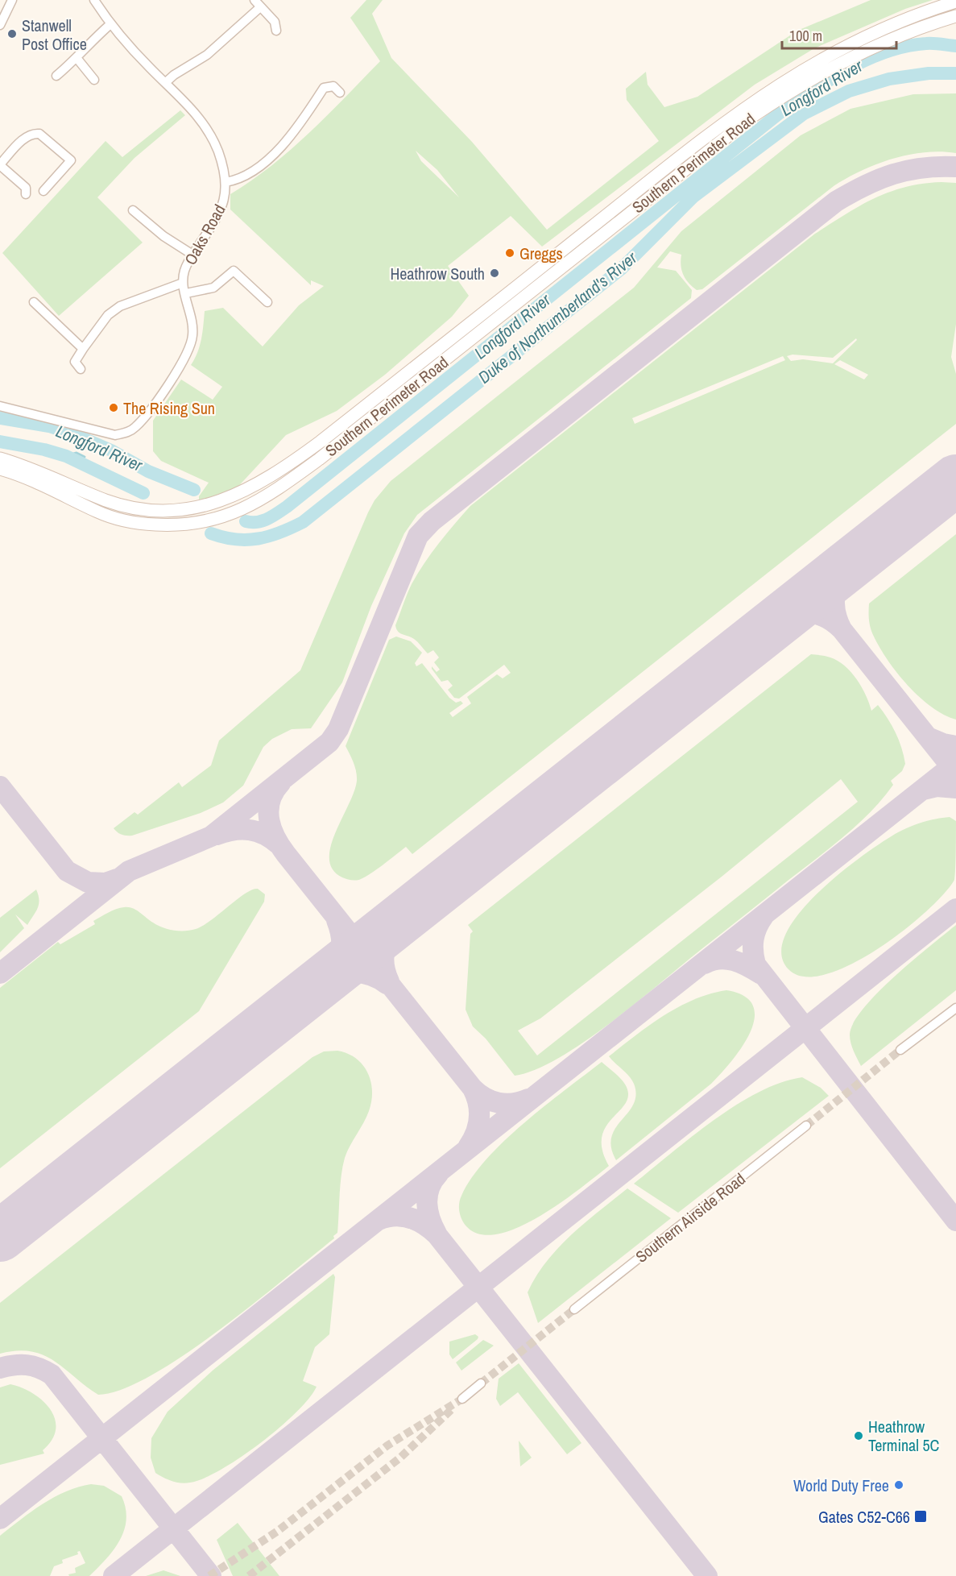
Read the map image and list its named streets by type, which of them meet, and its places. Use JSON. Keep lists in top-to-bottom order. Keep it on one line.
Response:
{"streets":{"street":["Southern Perimeter Road","Oaks Road","Southern Airside Road"]},"water":["Longford River","Duke of Northumberland's River"],"places":{"other":["Stanwell Post Office","Greggs","Heathrow South","The Rising Sun","Heathrow Terminal 5C","World Duty Free"],"transit":["Gates C52-C66"]},"scale_bar":"100 m"}
